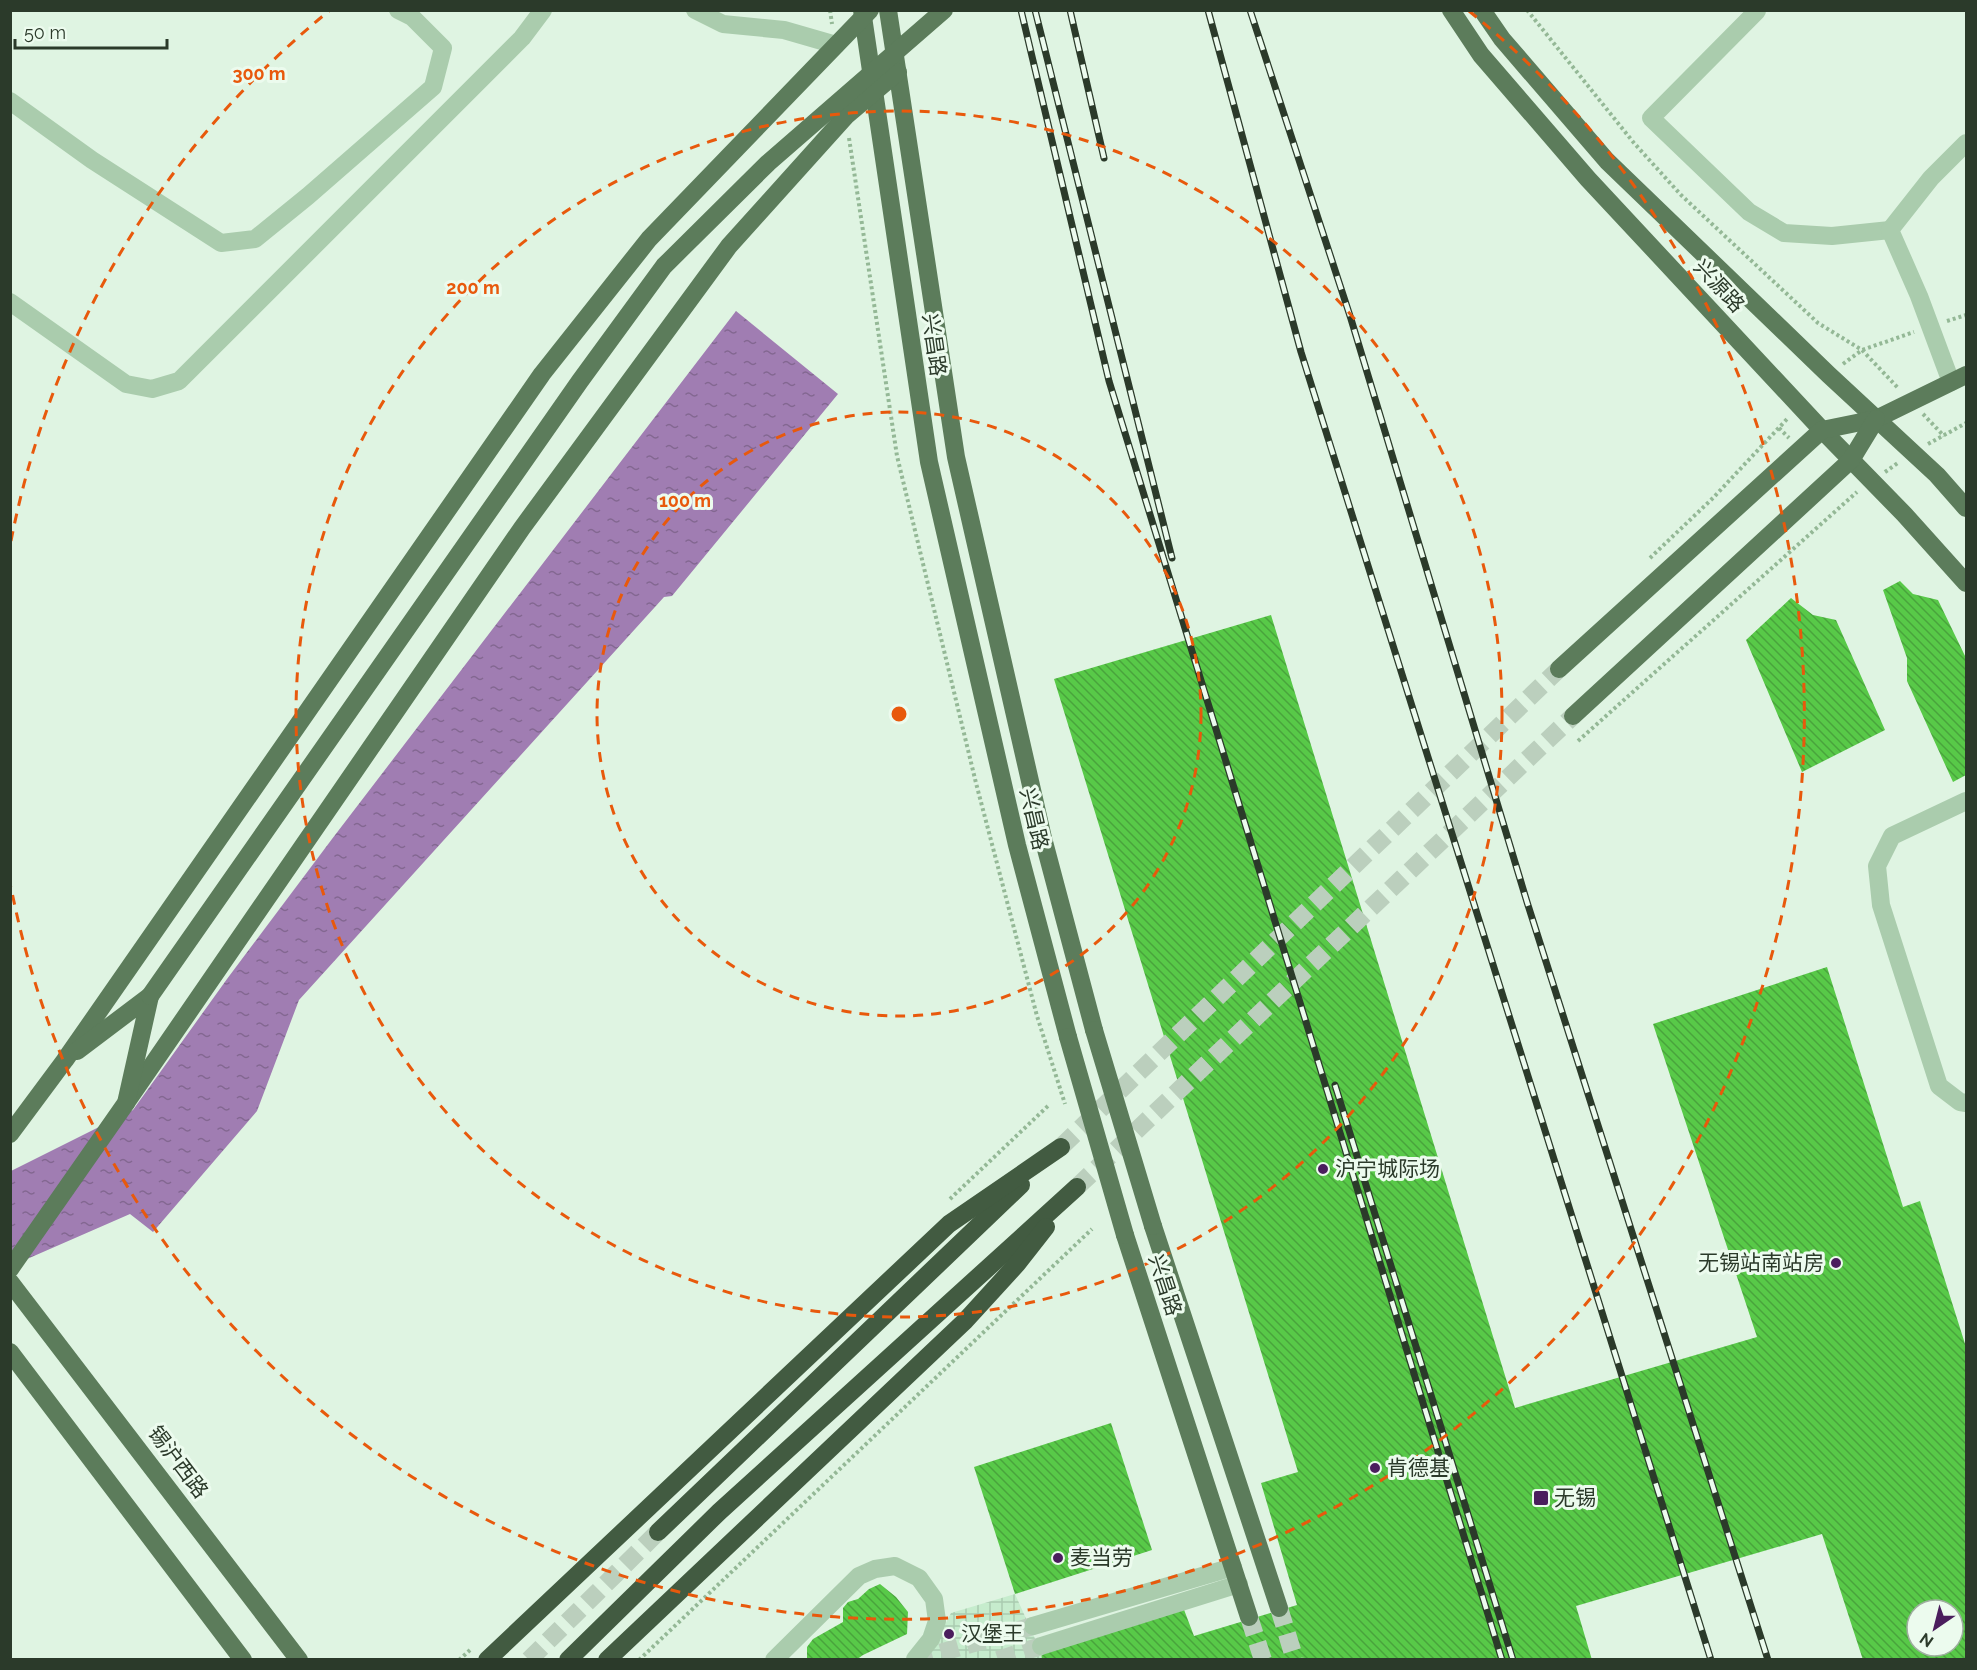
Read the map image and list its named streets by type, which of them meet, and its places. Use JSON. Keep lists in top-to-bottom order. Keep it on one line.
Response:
{"streets":{"main road":["兴源路","兴昌路","锡沪西路"]},"places":{"other":["沪宁城际场","无锡站南站房","肯德基","麦当劳","汉堡王"],"transit":["无锡"]},"scale_bar":"50 m","north":"bottom left","rings":["300 m","200 m","100 m"]}
